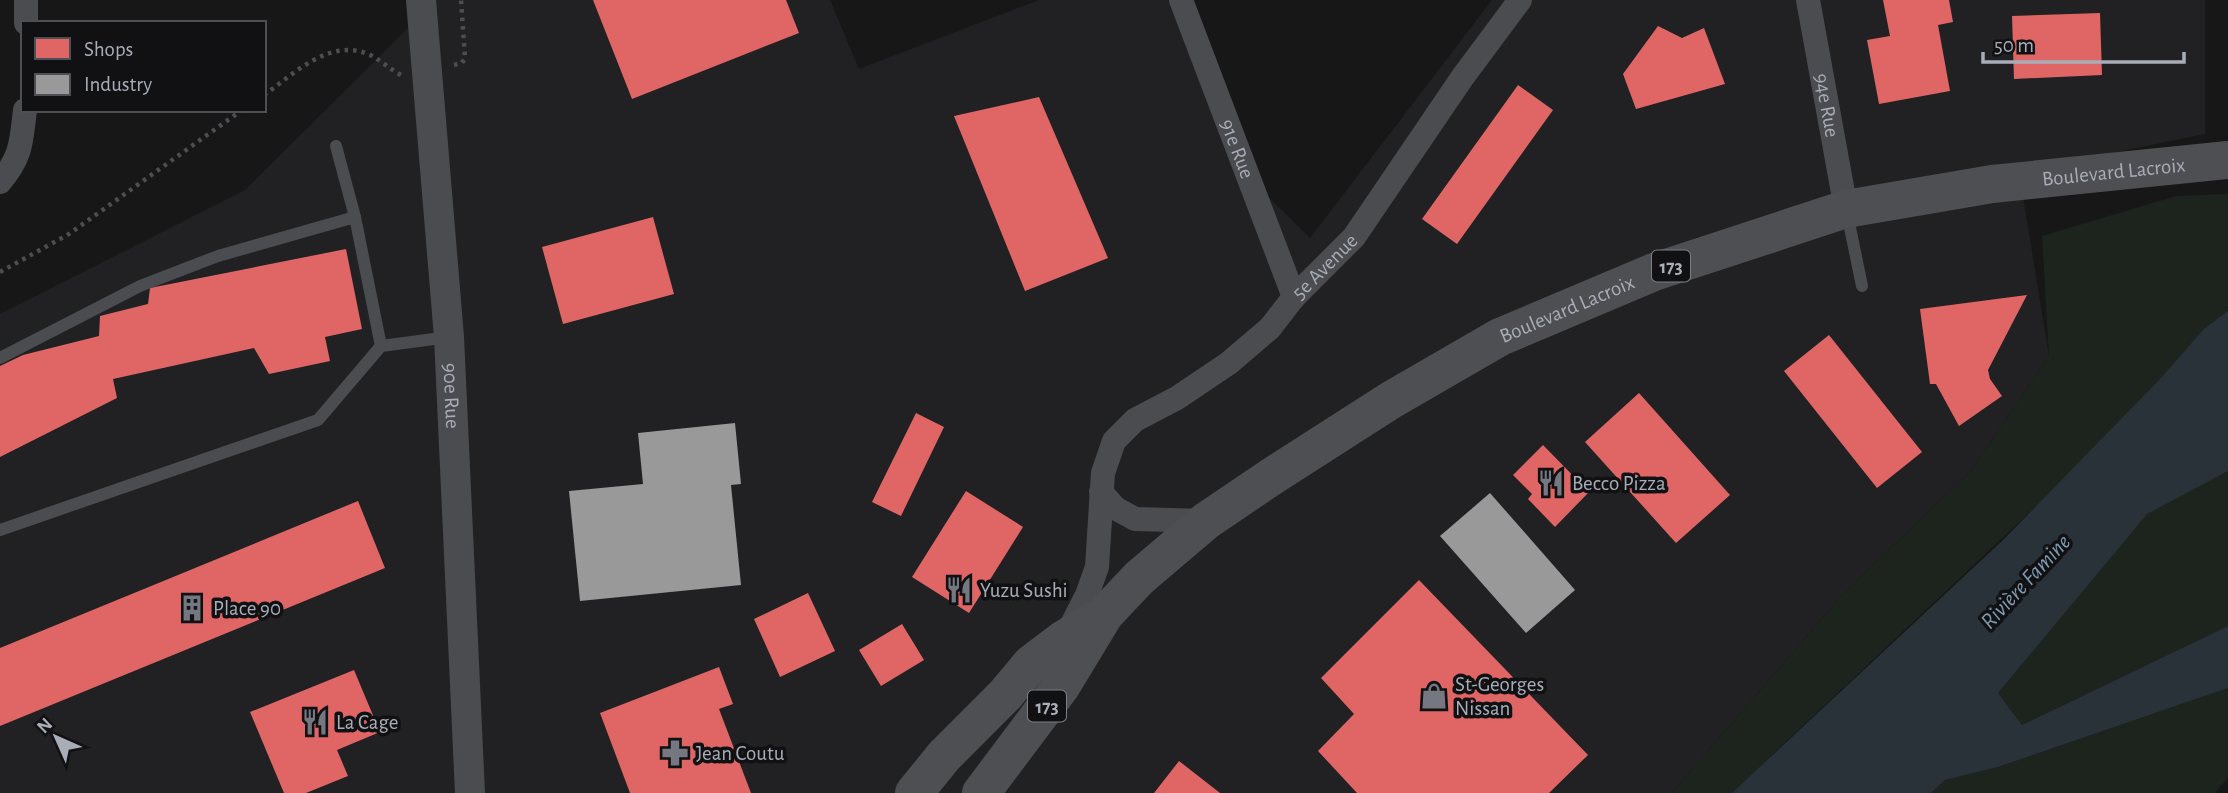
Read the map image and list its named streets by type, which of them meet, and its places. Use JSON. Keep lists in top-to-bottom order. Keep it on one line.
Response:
{"streets":{"main road":["Boulevard Lacroix","173"],"street":["94e Rue","91e Rue","5e Avenue","90e Rue"]},"crossings":[["94e Rue","Boulevard Lacroix"],["91e Rue","5e Avenue"],["Boulevard Lacroix","5e Avenue"]],"water":["Rivière Famine"],"places":{"restaurant":["Becco Pizza","Yuzu Sushi","La Cage"],"building":["Place 90"],"shop":["St-Georges Nissan"],"pharmacy":["Jean Coutu"]},"legend":["Shops","Industry"],"scale_bar":"50 m","north":"top left"}
